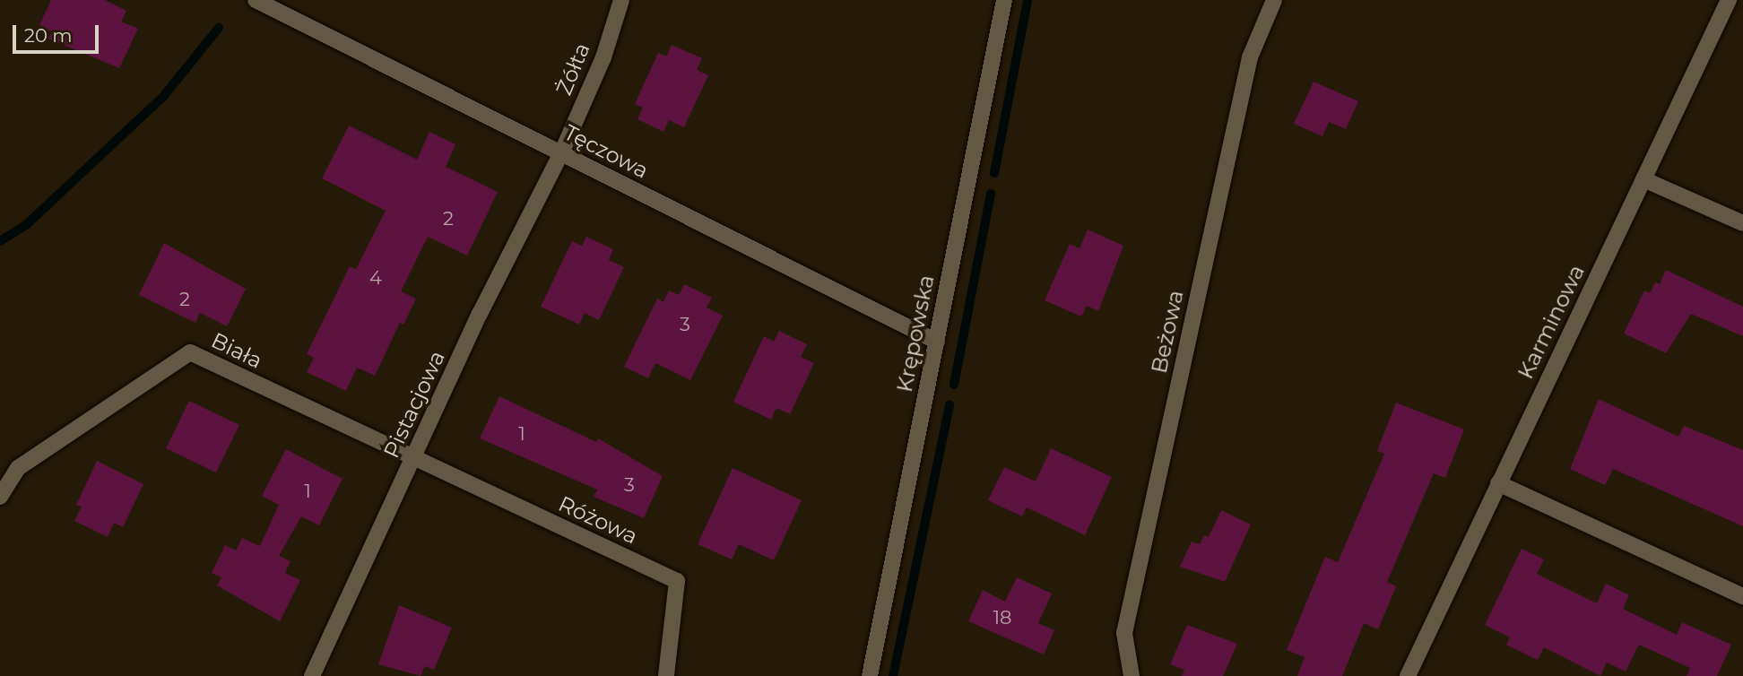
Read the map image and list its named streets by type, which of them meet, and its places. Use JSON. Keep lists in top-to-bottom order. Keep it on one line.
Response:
{"streets":{"street":["Żółta","Tęczowa","Karminowa","Beżowa","Krępowska","Biała","Pistacjowa","Różowa"]},"crossings":[["Żółta","Tęczowa"],["Żółta","Pistacjowa"],["Tęczowa","Krępowska"],["Tęczowa","Pistacjowa"],["Biała","Pistacjowa"],["Biała","Różowa"],["Pistacjowa","Różowa"]],"house_numbers":["2","4","2","3","1","3","1","18"],"scale_bar":"20 m"}
